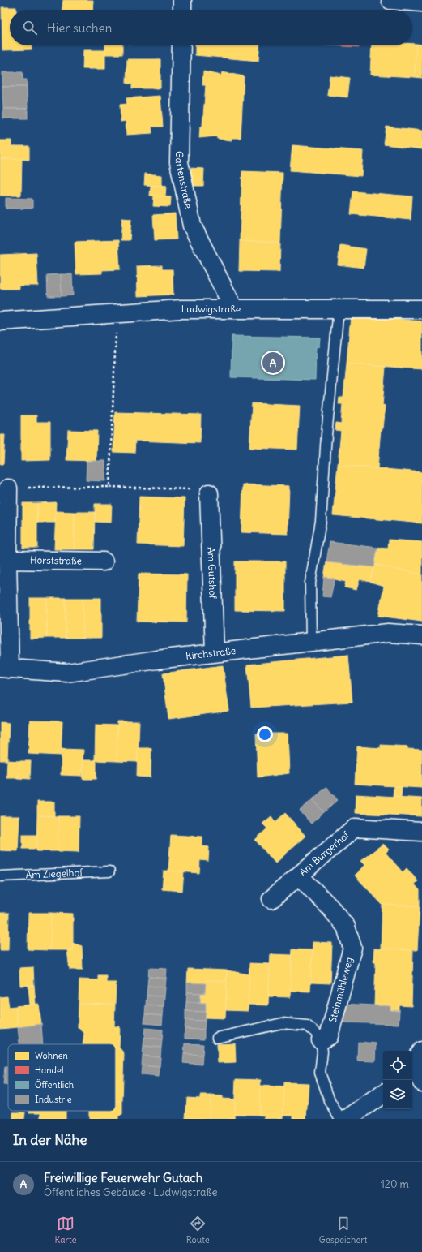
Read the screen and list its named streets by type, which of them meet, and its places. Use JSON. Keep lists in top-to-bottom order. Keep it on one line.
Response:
{"streets":{"street":["Gartenstraße","Ludwigstraße","Horststraße","Am Gutshof","Kirchstraße","Am Burgerhof","Steinmühleweg"],"lane":["Am Ziegelhof"]},"crossings":[["Gartenstraße","Ludwigstraße"],["Am Gutshof","Kirchstraße"],["Am Burgerhof","Steinmühleweg"]],"legend":["Wohnen","Handel","Öffentlich","Industrie"],"page":{"search":"Hier suchen","pins":"A","heading":"In der Nähe","list":[{"mark":"A","name":"Freiwillige Feuerwehr Gutach","note":"Öffentliches Gebäude · Ludwigstraße","value":"120 m"}],"nav":["Karte","Route","Gespeichert"]}}
